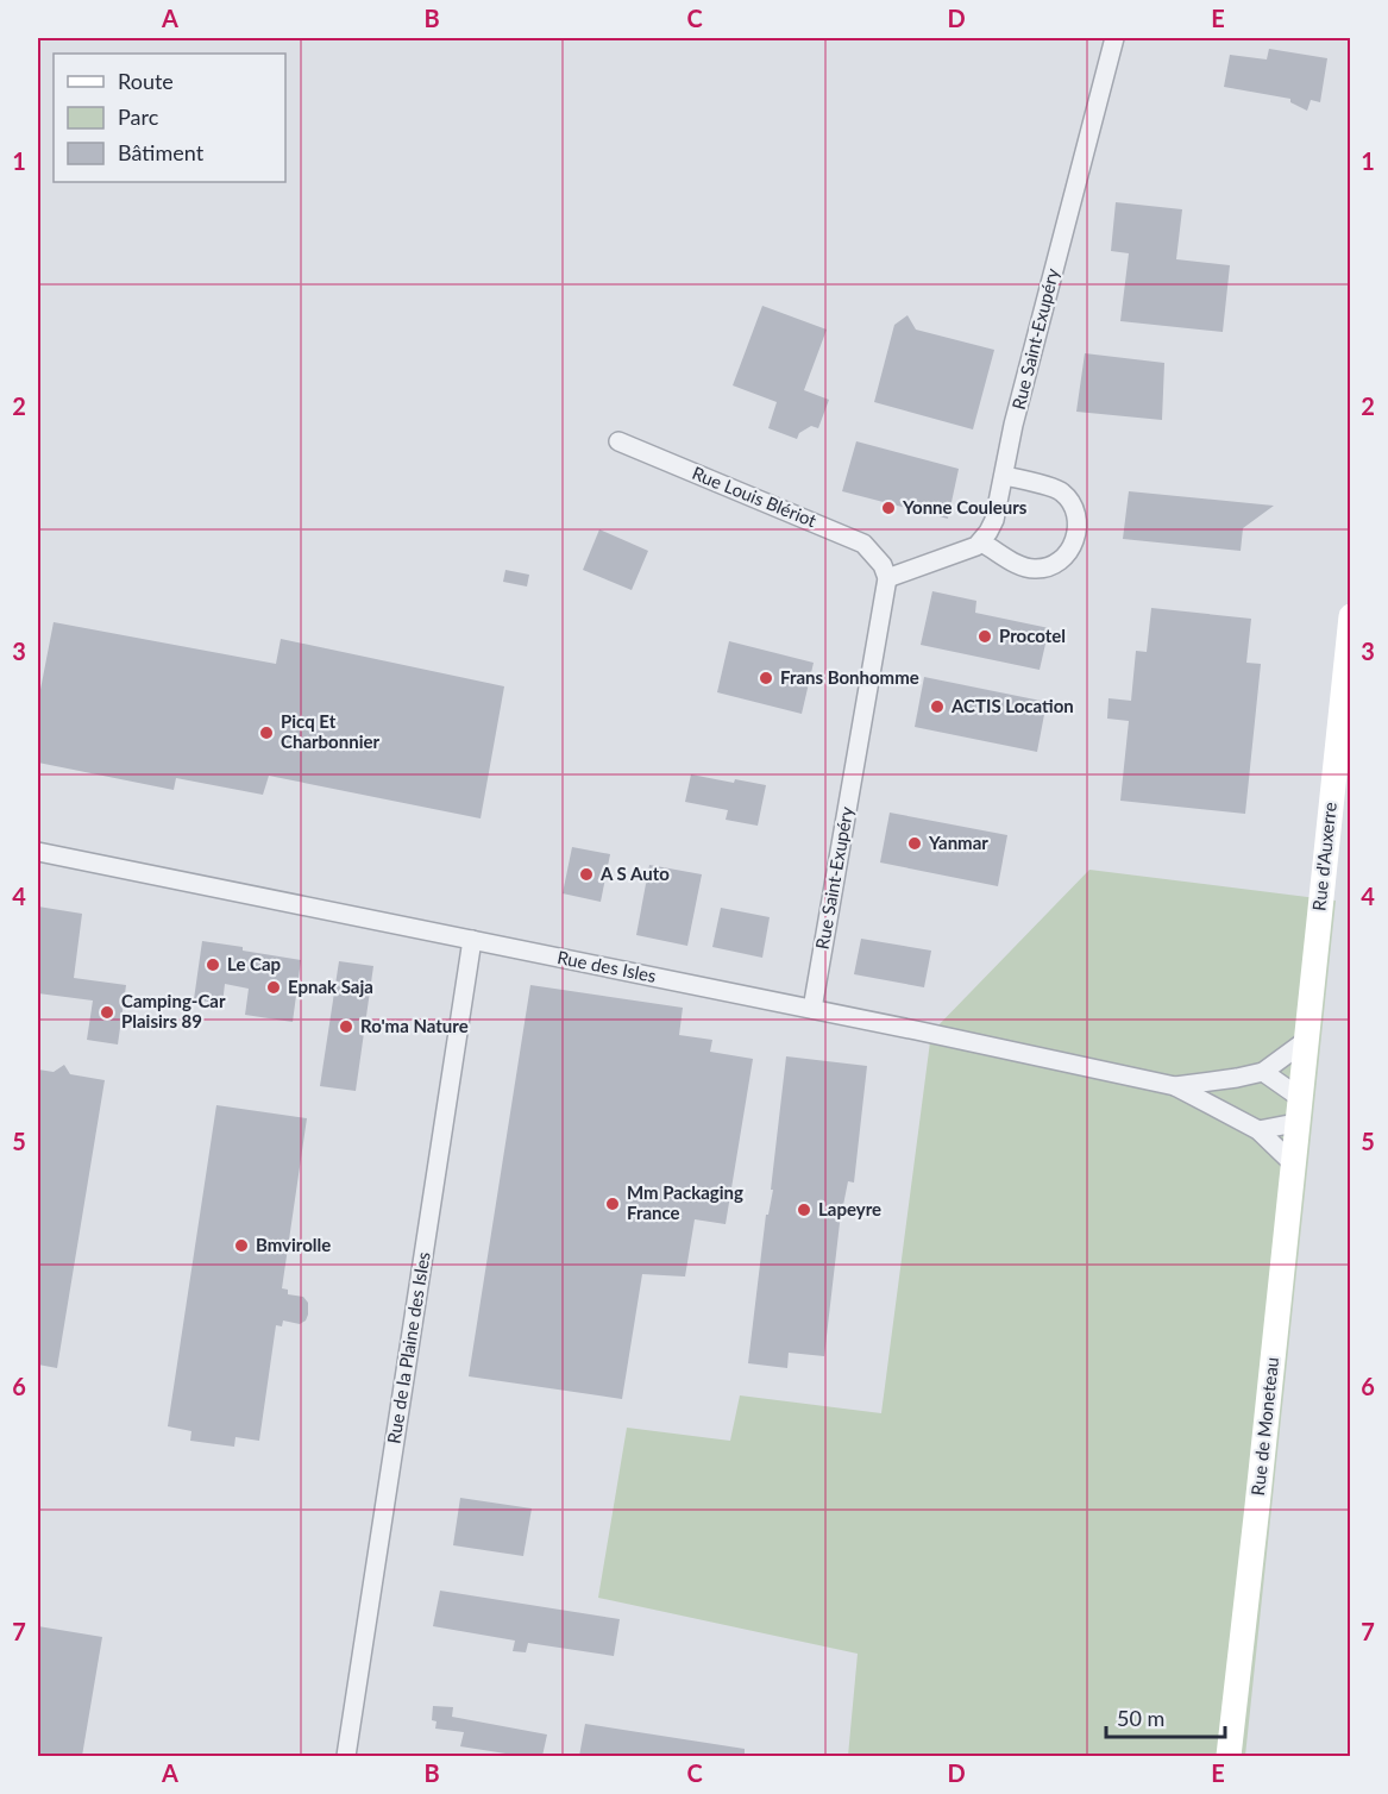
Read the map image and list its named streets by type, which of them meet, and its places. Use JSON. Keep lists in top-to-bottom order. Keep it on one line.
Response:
{"streets":{"main road":["Rue d'Auxerre","Rue de Moneteau"],"street":["Rue Saint-Exupéry","Rue Louis Blériot","Rue des Isles","Rue de la Plaine des Isles"]},"crossings":[["Rue Saint-Exupéry","Rue Louis Blériot"],["Rue Saint-Exupéry","Rue des Isles"],["Rue d'Auxerre","Rue des Isles"],["Rue d'Auxerre","Rue de Moneteau"],["Rue des Isles","Rue de la Plaine des Isles"],["Rue des Isles","Rue de Moneteau"]],"places":["Yonne Couleurs","Procotel","Frans Bonhomme","ACTIS Location","Picq Et Charbonnier","Yanmar","A S Auto","Le Cap","Epnak Saja","Camping-Car Plaisirs 89","Ro'ma Nature","Mm Packaging France","Lapeyre","Bmvirolle"],"legend":["Route","Parc","Bâtiment"],"scale_bar":"50 m","grid":{"columns":["A","B","C","D","E"],"rows":["1","2","3","4","5","6","7"]}}
